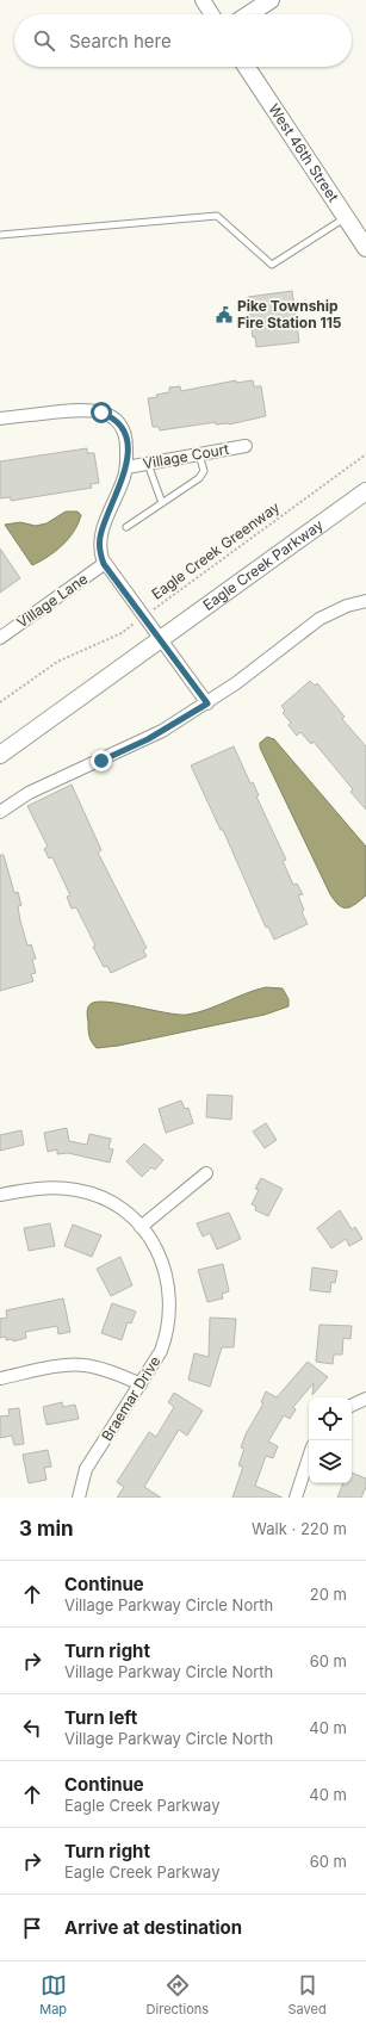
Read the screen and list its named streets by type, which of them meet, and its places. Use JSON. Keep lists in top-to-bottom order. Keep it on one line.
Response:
{"streets":{"main road":["West 46th Street","Eagle Creek Parkway"],"street":["Village Court","Village Lane","Braemar Drive"],"path":["Eagle Creek Greenway"]},"places":{"public building":["Pike Township Fire Station 115"]},"page":{"search":"Search here","heading":["3 min","Walk · 220 m"],"list":[["Continue","Village Parkway Circle North","20 m"],["Turn right","Village Parkway Circle North","60 m"],["Turn left","Village Parkway Circle North","40 m"],["Continue","Eagle Creek Parkway","40 m"],["Turn right","Eagle Creek Parkway","60 m"],"Arrive at destination"],"nav":["Map","Directions","Saved"]}}
